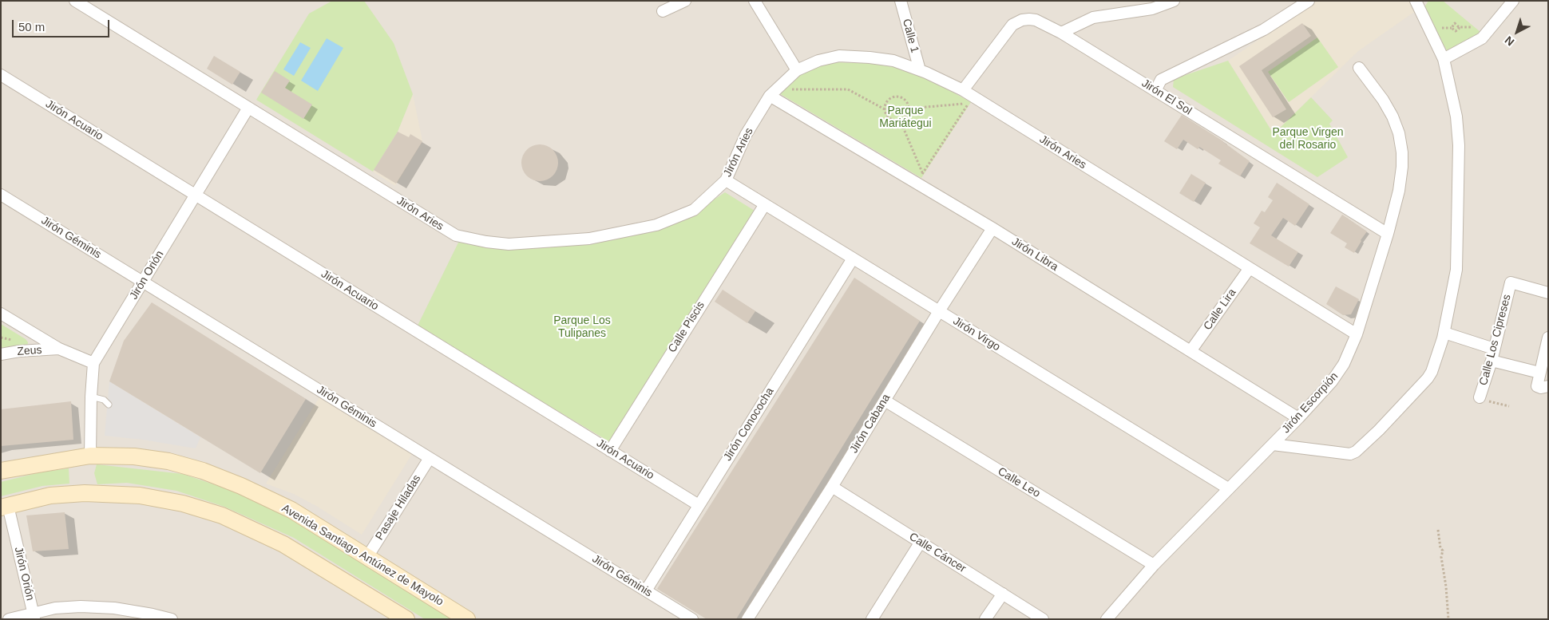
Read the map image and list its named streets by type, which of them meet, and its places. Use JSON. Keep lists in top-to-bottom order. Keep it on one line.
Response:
{"streets":{"main road":["Avenida Santiago Antúnez de Mayolo"],"street":["Calle 1","Jirón El Sol","Jirón Acuario","Jirón Aries","Jirón Géminis","Jirón Libra","Jirón Orión","Calle Lira","Calle Piscis","Jirón Virgo","Calle Los Cipreses","Zeus","Jirón Escorpión","Jirón Cabana","Jirón Conococha","Calle Leo","Pasaje Hiladas","Calle Cáncer"]},"crossings":[["Calle 1","Jirón Aries"],["Jirón El Sol","Jirón Aries"],["Jirón El Sol","Jirón Escorpión"],["Jirón Acuario","Jirón Orión"],["Jirón Acuario","Calle Piscis"],["Jirón Acuario","Jirón Conococha"],["Jirón Aries","Jirón Libra"],["Jirón Aries","Jirón Orión"],["Jirón Aries","Calle Lira"],["Jirón Aries","Jirón Virgo"],["Jirón Aries","Jirón Escorpión"],["Jirón Géminis","Jirón Orión"],["Jirón Géminis","Jirón Conococha"],["Jirón Géminis","Pasaje Hiladas"],["Jirón Libra","Calle Lira"],["Jirón Libra","Jirón Escorpión"],["Jirón Libra","Jirón Cabana"],["Jirón Orión","Avenida Santiago Antúnez de Mayolo"],["Calle Piscis","Jirón Virgo"],["Jirón Virgo","Jirón Escorpión"],["Jirón Virgo","Jirón Cabana"],["Jirón Virgo","Jirón Conococha"],["Jirón Escorpión","Calle Leo"],["Jirón Cabana","Calle Leo"],["Jirón Cabana","Calle Cáncer"],["Pasaje Hiladas","Avenida Santiago Antúnez de Mayolo"]],"parks":["Parque Mariátegui","Parque Virgen del Rosario","Parque Los Tulipanes"],"scale_bar":"50 m","north":"bottom left"}
